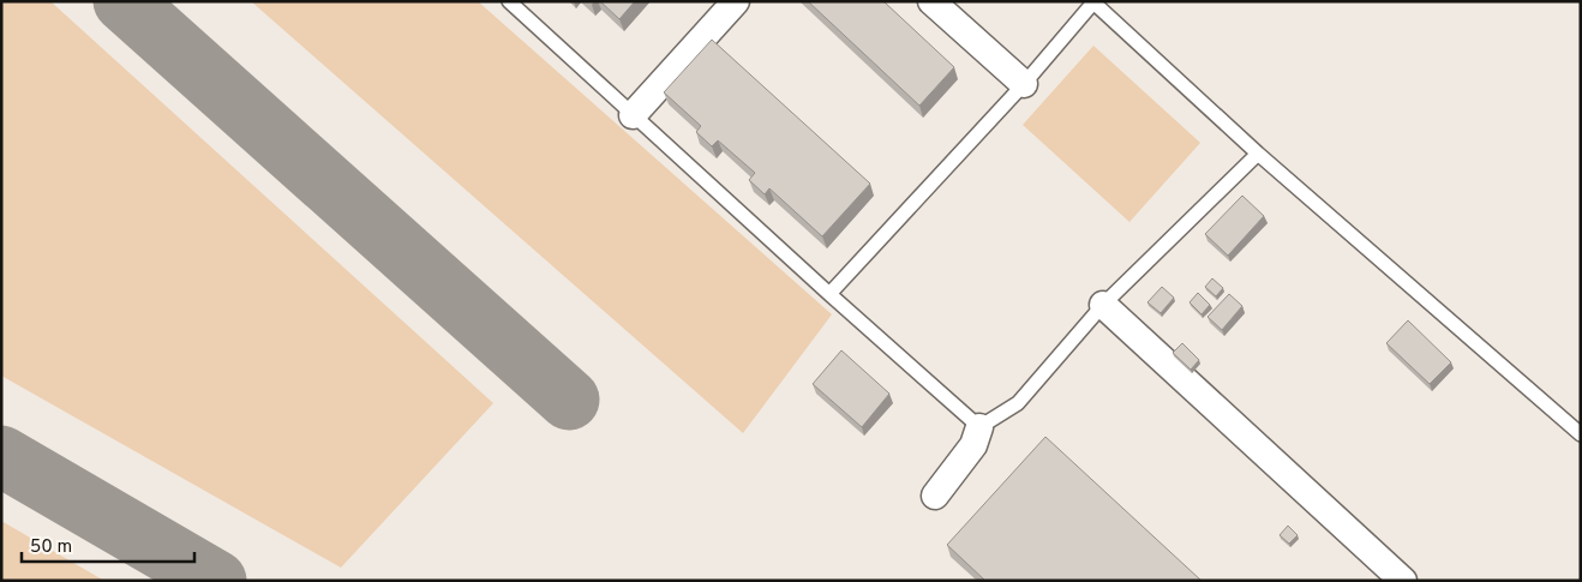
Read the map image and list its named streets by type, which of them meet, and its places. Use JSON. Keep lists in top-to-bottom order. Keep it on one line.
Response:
{"scale_bar":"50 m"}
